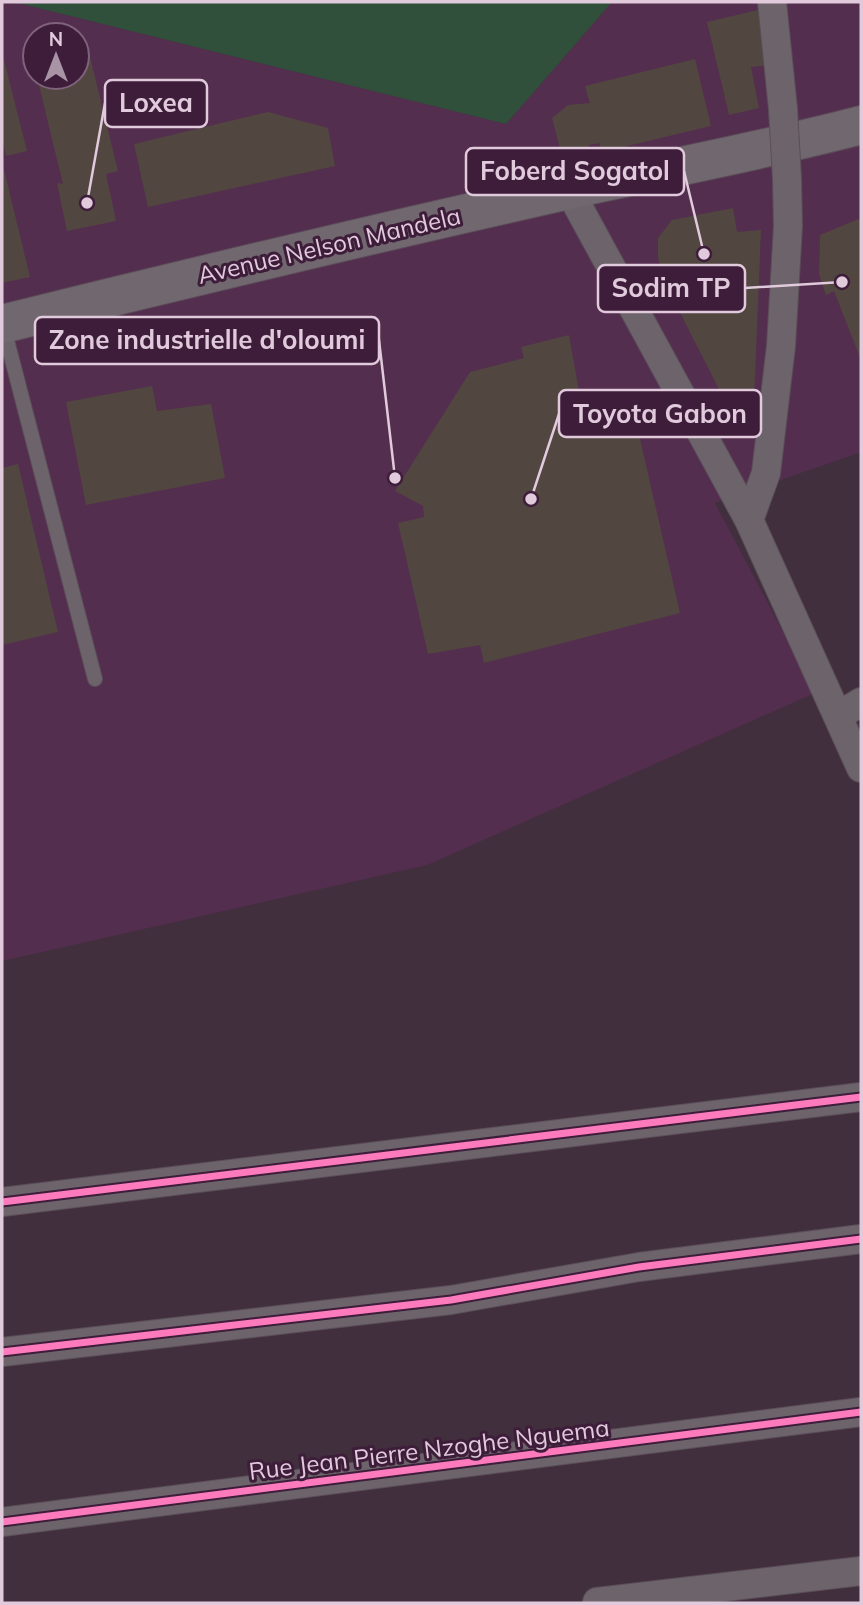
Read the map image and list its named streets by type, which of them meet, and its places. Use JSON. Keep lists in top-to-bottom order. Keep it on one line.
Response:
{"streets":{"main road":["Avenue Nelson Mandela"],"street":["Rue Jean Pierre Nzoghe Nguema"]},"places":["Loxea","Foberd Sogatol","Sodim TP","Zone industrielle d'oloumi","Toyota Gabon"],"north":"top"}
